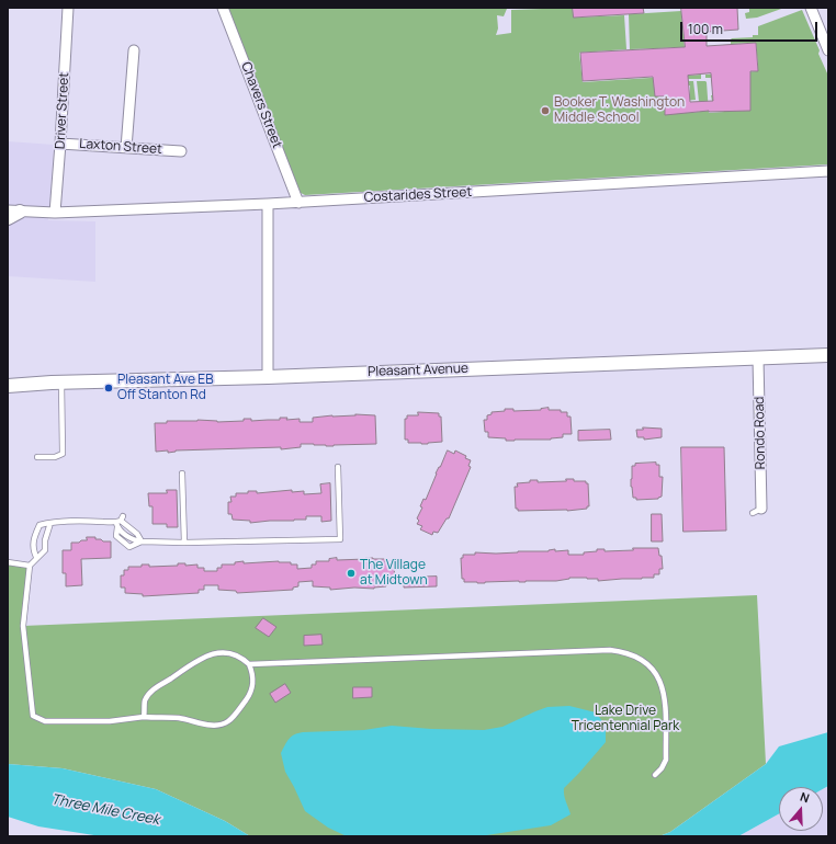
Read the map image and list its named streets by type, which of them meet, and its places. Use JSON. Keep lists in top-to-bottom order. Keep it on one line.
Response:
{"streets":{"street":["Chavers Street","Driver Street","Laxton Street","Costarides Street","Pleasant Avenue","Rondo Road"]},"crossings":[["Chavers Street","Costarides Street"],["Driver Street","Laxton Street"],["Driver Street","Costarides Street"],["Pleasant Avenue","Rondo Road"]],"water":["Three Mile Creek"],"parks":["Lake Drive Tricentennial Park"],"places":["Booker T. Washington Middle School","Pleasant Ave EB Off Stanton Rd","The Village at Midtown"],"scale_bar":"100 m","north":"top"}
